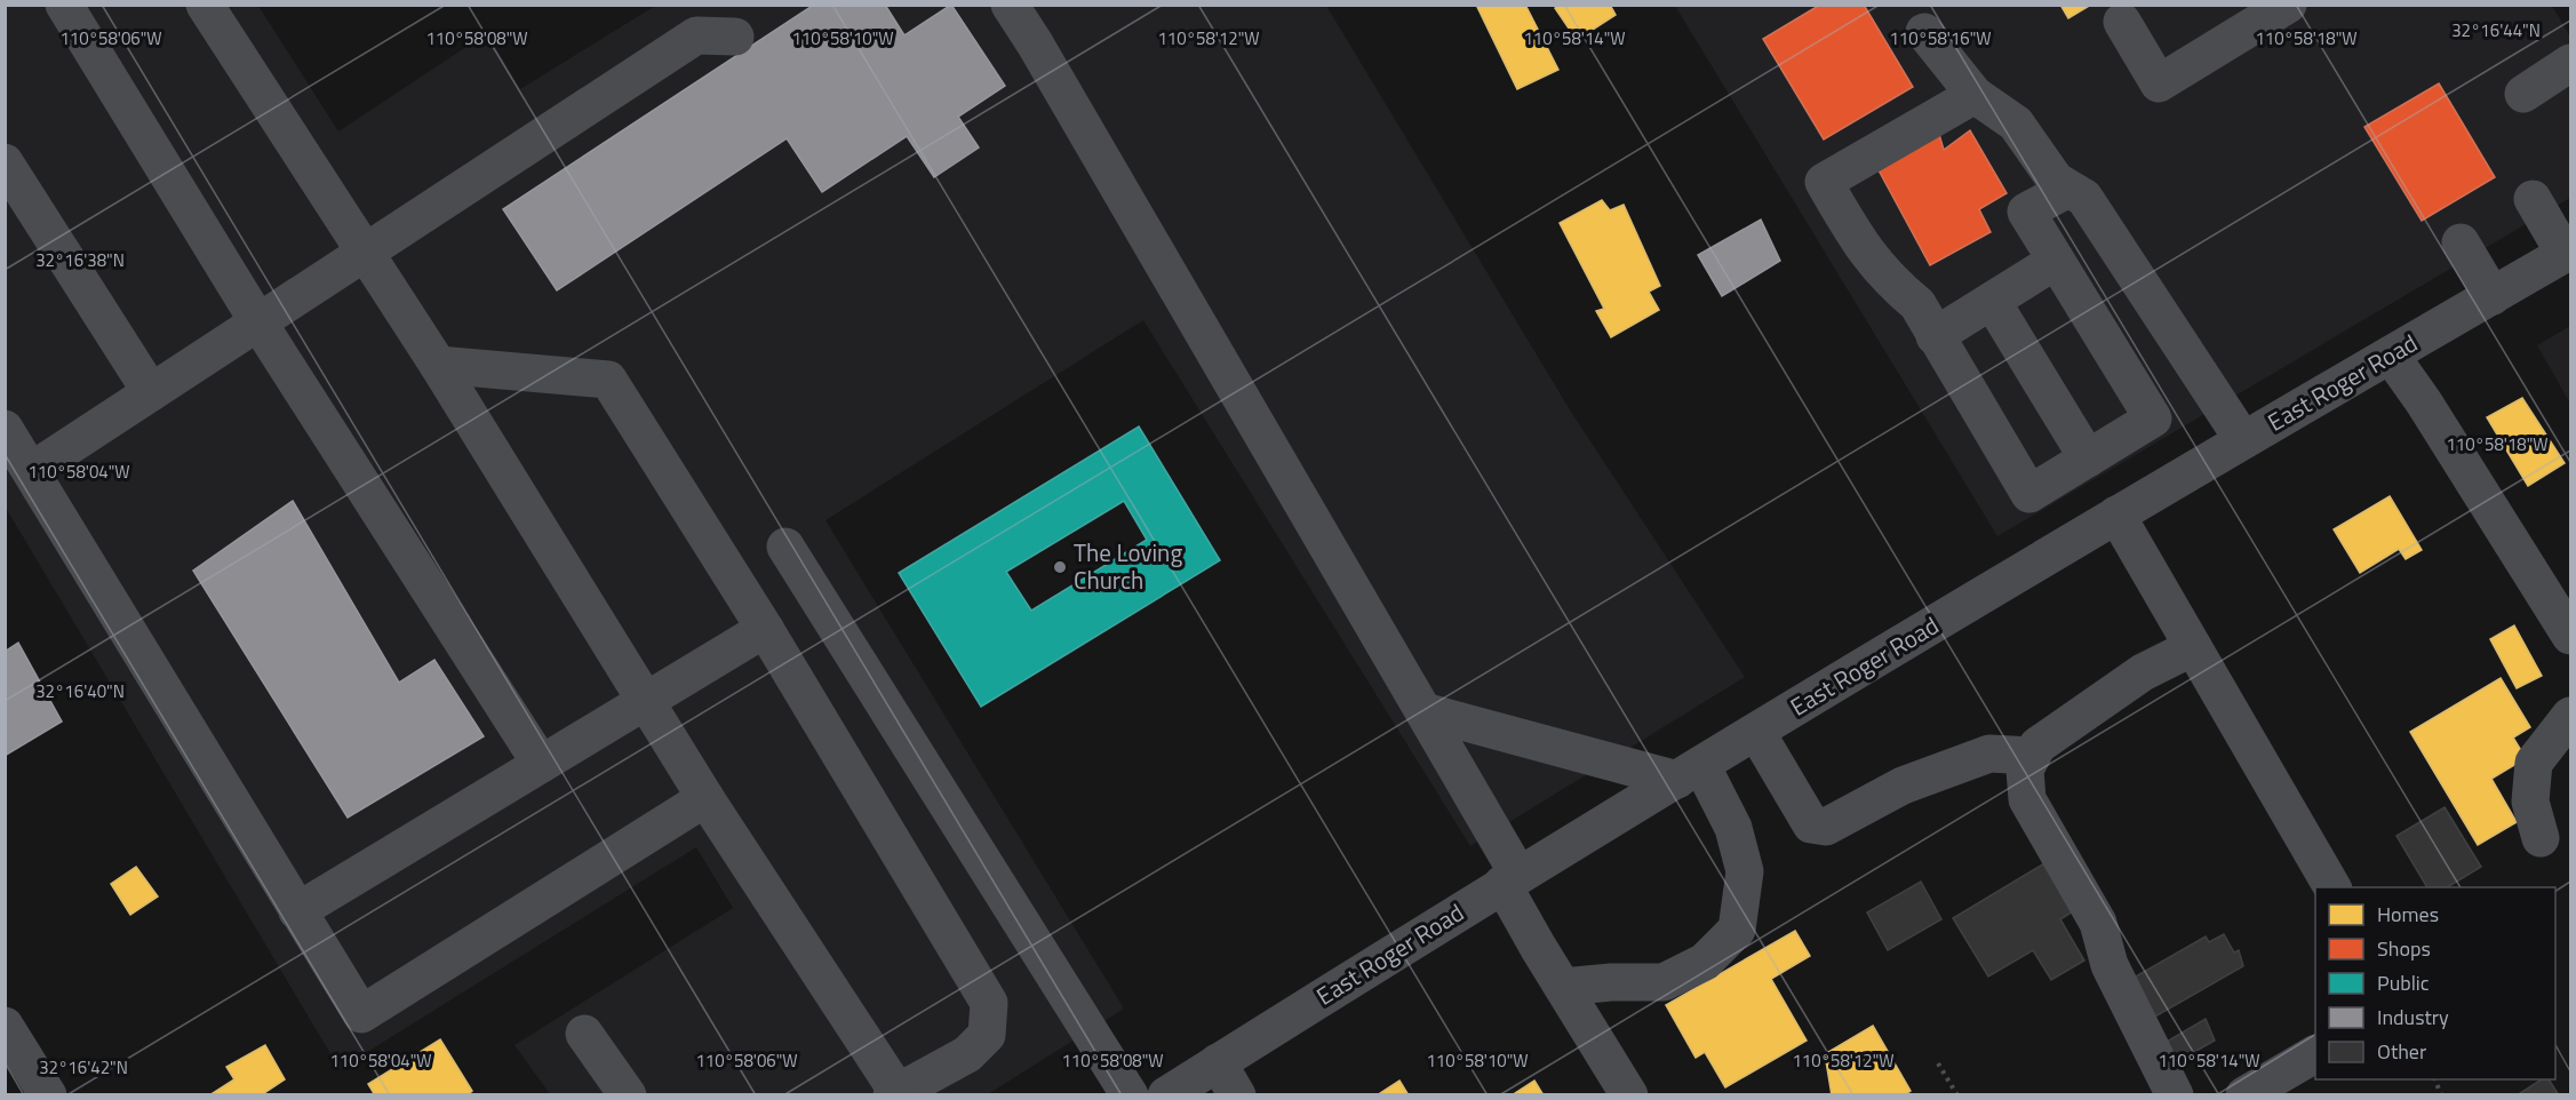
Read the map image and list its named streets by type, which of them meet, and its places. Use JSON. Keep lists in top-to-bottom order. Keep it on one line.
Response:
{"streets":{"street":["East Roger Road"]},"places":["The Loving Church"],"legend":["Homes","Shops","Public","Industry","Other"],"coordinates":["32°16'44\"N","110°58'06\"W","110°58'08\"W","110°58'10\"W","110°58'12\"W","110°58'14\"W","110°58'16\"W","110°58'18\"W","32°16'38\"N","110°58'04\"W","32°16'40\"N","32°16'42\"N"]}
